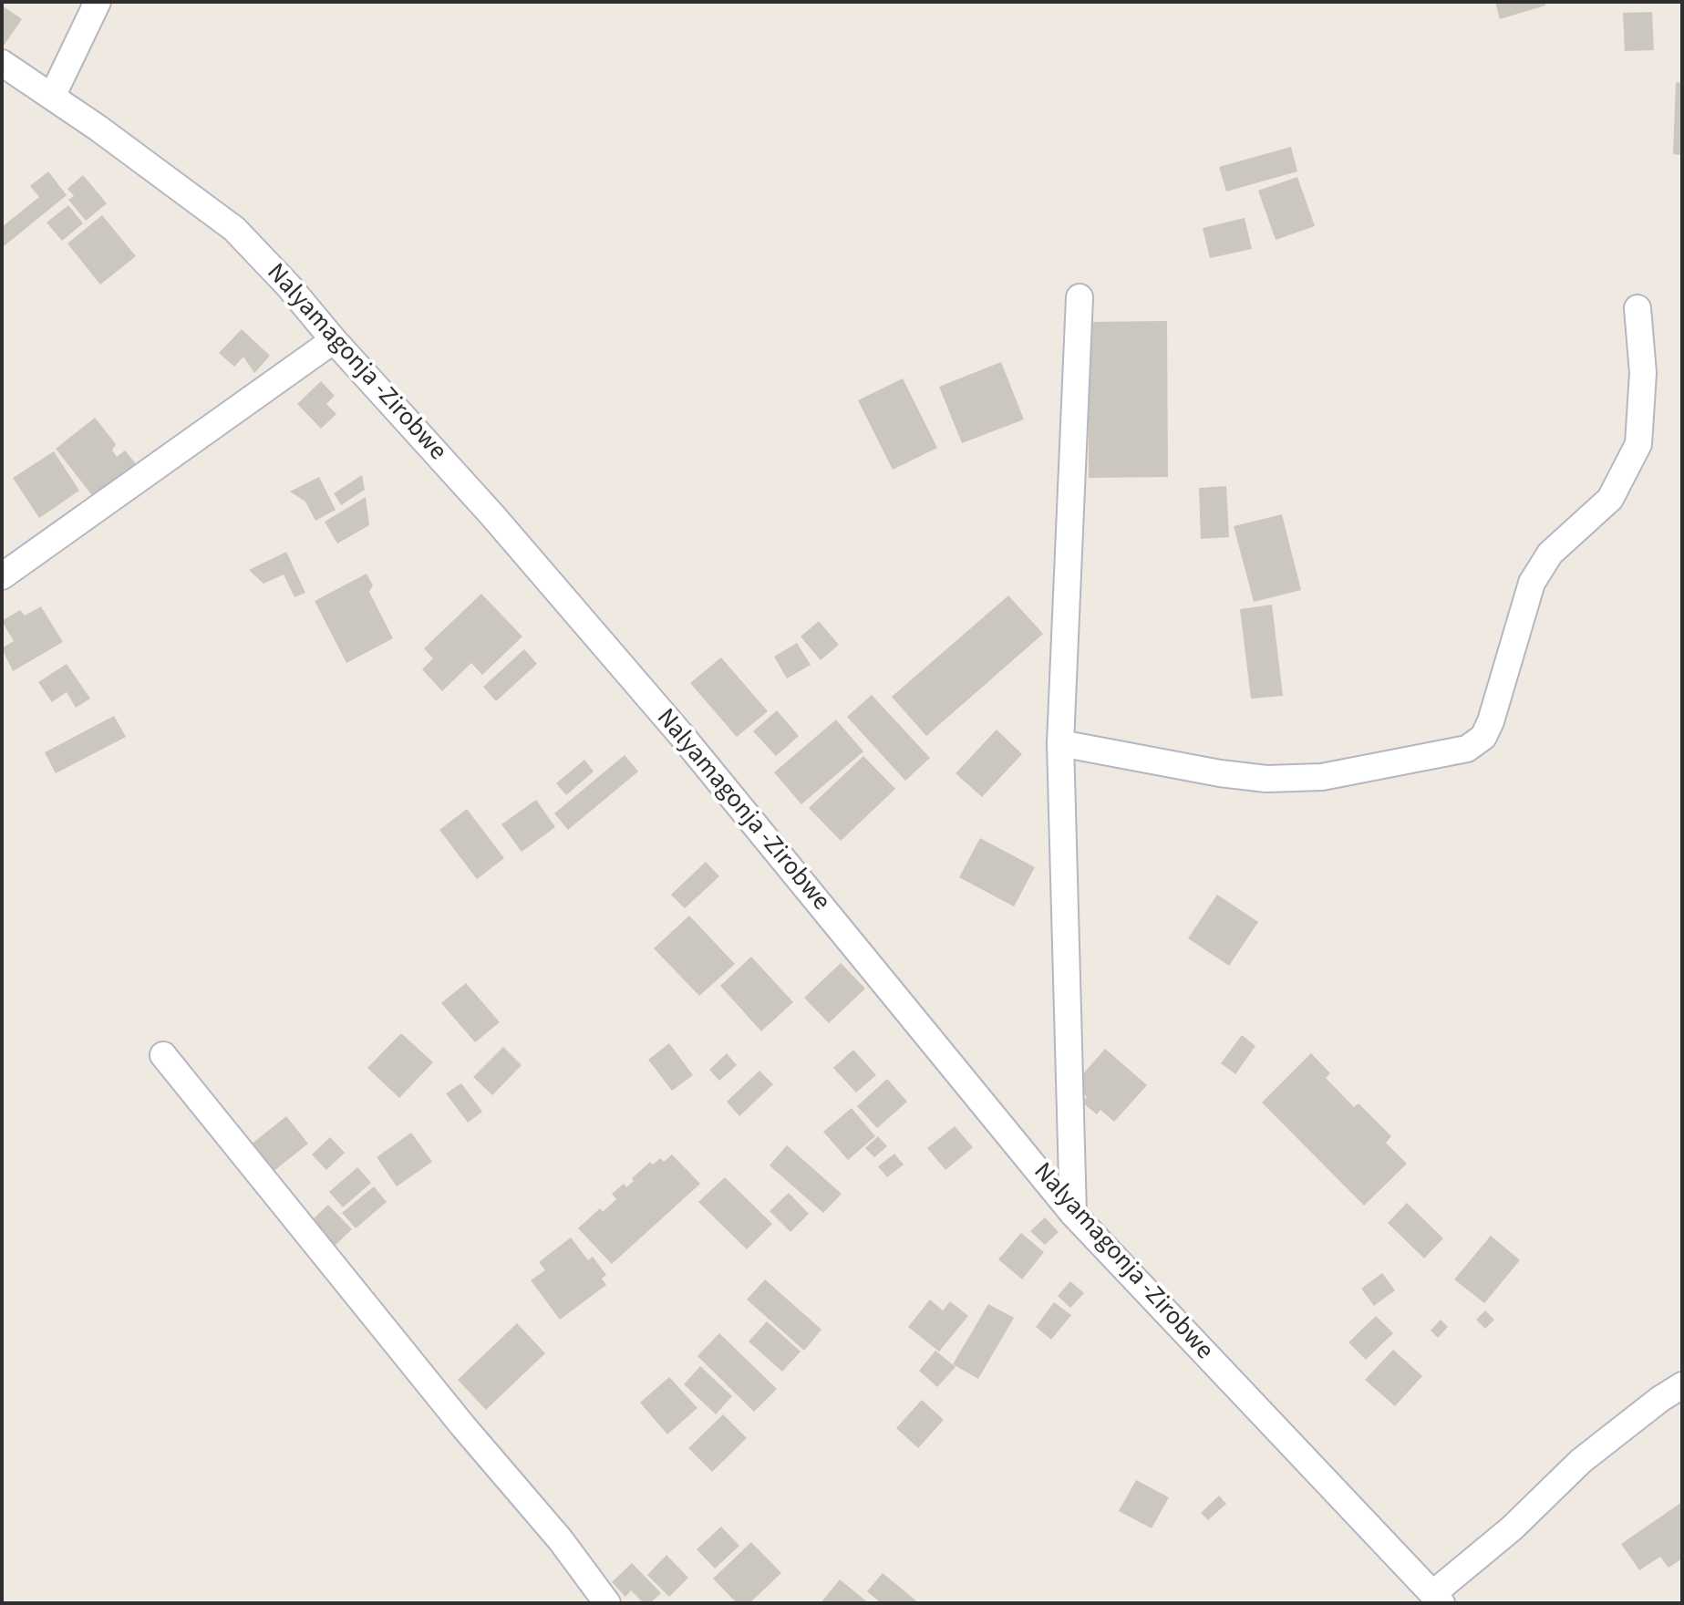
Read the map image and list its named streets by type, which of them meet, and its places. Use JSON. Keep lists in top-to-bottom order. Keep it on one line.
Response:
{"streets":{"street":["Nalyamagonja -Zirobwe"]}}
